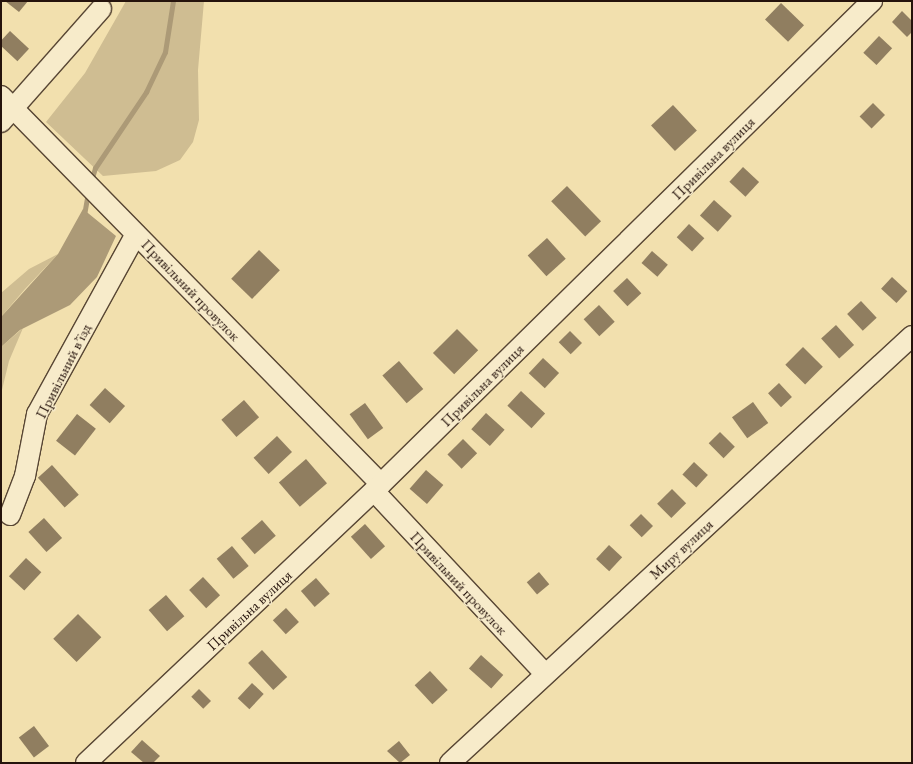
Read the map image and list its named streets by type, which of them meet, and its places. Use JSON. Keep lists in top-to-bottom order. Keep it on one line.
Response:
{"streets":{"street":["Привільна вулиця","Привільний провулок","Привільний в’їзд","Миру вулиця"]},"crossings":[["Привільна вулиця","Привільний провулок"],["Привільний провулок","Привільний в’їзд"],["Привільний провулок","Миру вулиця"]]}
